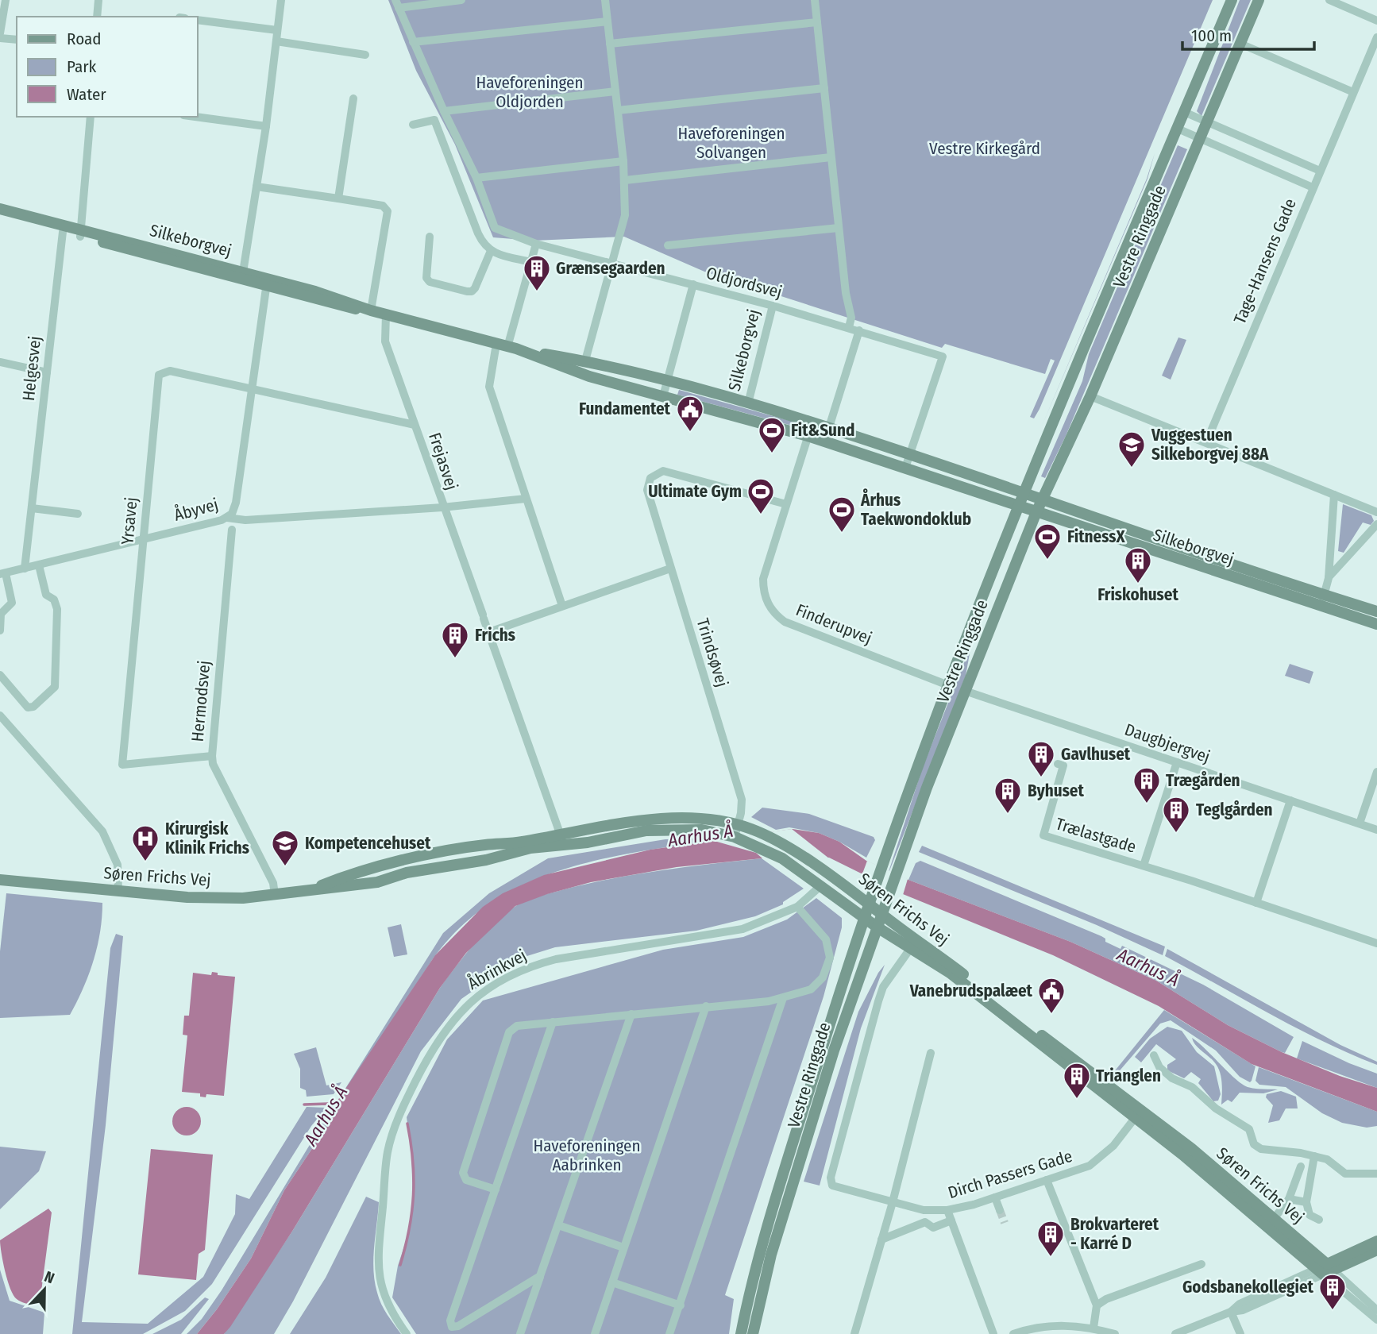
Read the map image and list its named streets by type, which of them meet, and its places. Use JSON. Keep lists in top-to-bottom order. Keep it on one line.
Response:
{"streets":{"street":["Vestre Ringgade","Silkeborgvej","Tage-Hansens Gade","Oldjordsvej","Helgesvej","Frejasvej","Åbyvej","Yrsavej","Finderupvej","Trindsøvej","Hermodsvej","Daugbjergvej","Trælastgade","Søren Frichs Vej","Åbrinkvej","Dirch Passers Gade"]},"crossings":[["Vestre Ringgade","Silkeborgvej"],["Vestre Ringgade","Finderupvej"],["Vestre Ringgade","Daugbjergvej"],["Vestre Ringgade","Søren Frichs Vej"],["Silkeborgvej","Oldjordsvej"],["Silkeborgvej","Helgesvej"],["Silkeborgvej","Frejasvej"],["Silkeborgvej","Åbyvej"],["Silkeborgvej","Finderupvej"],["Helgesvej","Åbyvej"],["Frejasvej","Søren Frichs Vej"],["Åbyvej","Yrsavej"],["Yrsavej","Hermodsvej"],["Finderupvej","Trindsøvej"],["Trindsøvej","Søren Frichs Vej"],["Hermodsvej","Søren Frichs Vej"],["Daugbjergvej","Trælastgade"],["Søren Frichs Vej","Åbrinkvej"],["Søren Frichs Vej","Dirch Passers Gade"]],"water":["Aarhus Å"],"parks":["Haveforeningen Oldjorden","Haveforeningen Solvangen","Vestre Kirkegård","Haveforeningen Aabrinken"],"places":{"building":["Grænsegaarden","Friskohuset","Frichs","Gavlhuset","Trægården","Byhuset","Teglgården","Trianglen","Brokvarteret - Karré D","Godsbanekollegiet"],"public building":["Fundamentet","Vanebrudspalæet"],"sports":["Fit&Sund","Ultimate Gym","Århus Taekwondoklub","FitnessX"],"school or university":["Vuggestuen Silkeborgvej 88A","Kompetencehuset"],"hospital":["Kirurgisk Klinik Frichs"]},"legend":["Road","Park","Water"],"scale_bar":"100 m","north":"top"}
